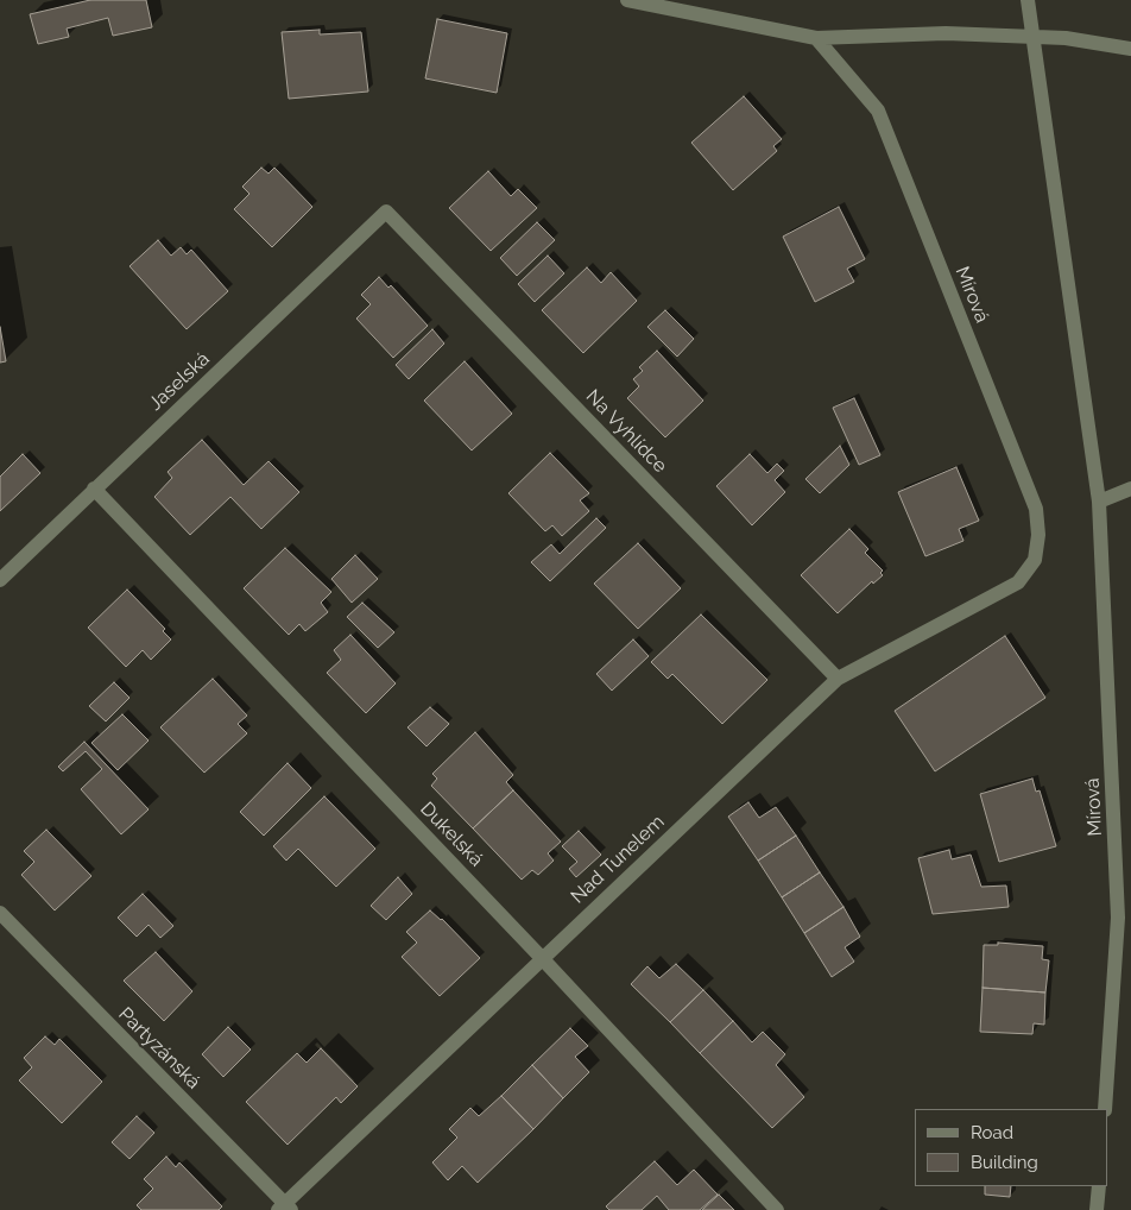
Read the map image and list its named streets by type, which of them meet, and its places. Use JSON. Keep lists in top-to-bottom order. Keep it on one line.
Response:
{"streets":{"street":["Mírová","Jaselská","Na Vyhlídce","Dukelská","Nad Tunelem","Partyzánská"]},"crossings":[["Mírová","Nad Tunelem"],["Jaselská","Na Vyhlídce"],["Jaselská","Dukelská"],["Na Vyhlídce","Nad Tunelem"],["Dukelská","Nad Tunelem"],["Nad Tunelem","Partyzánská"]],"legend":["Road","Building"]}
